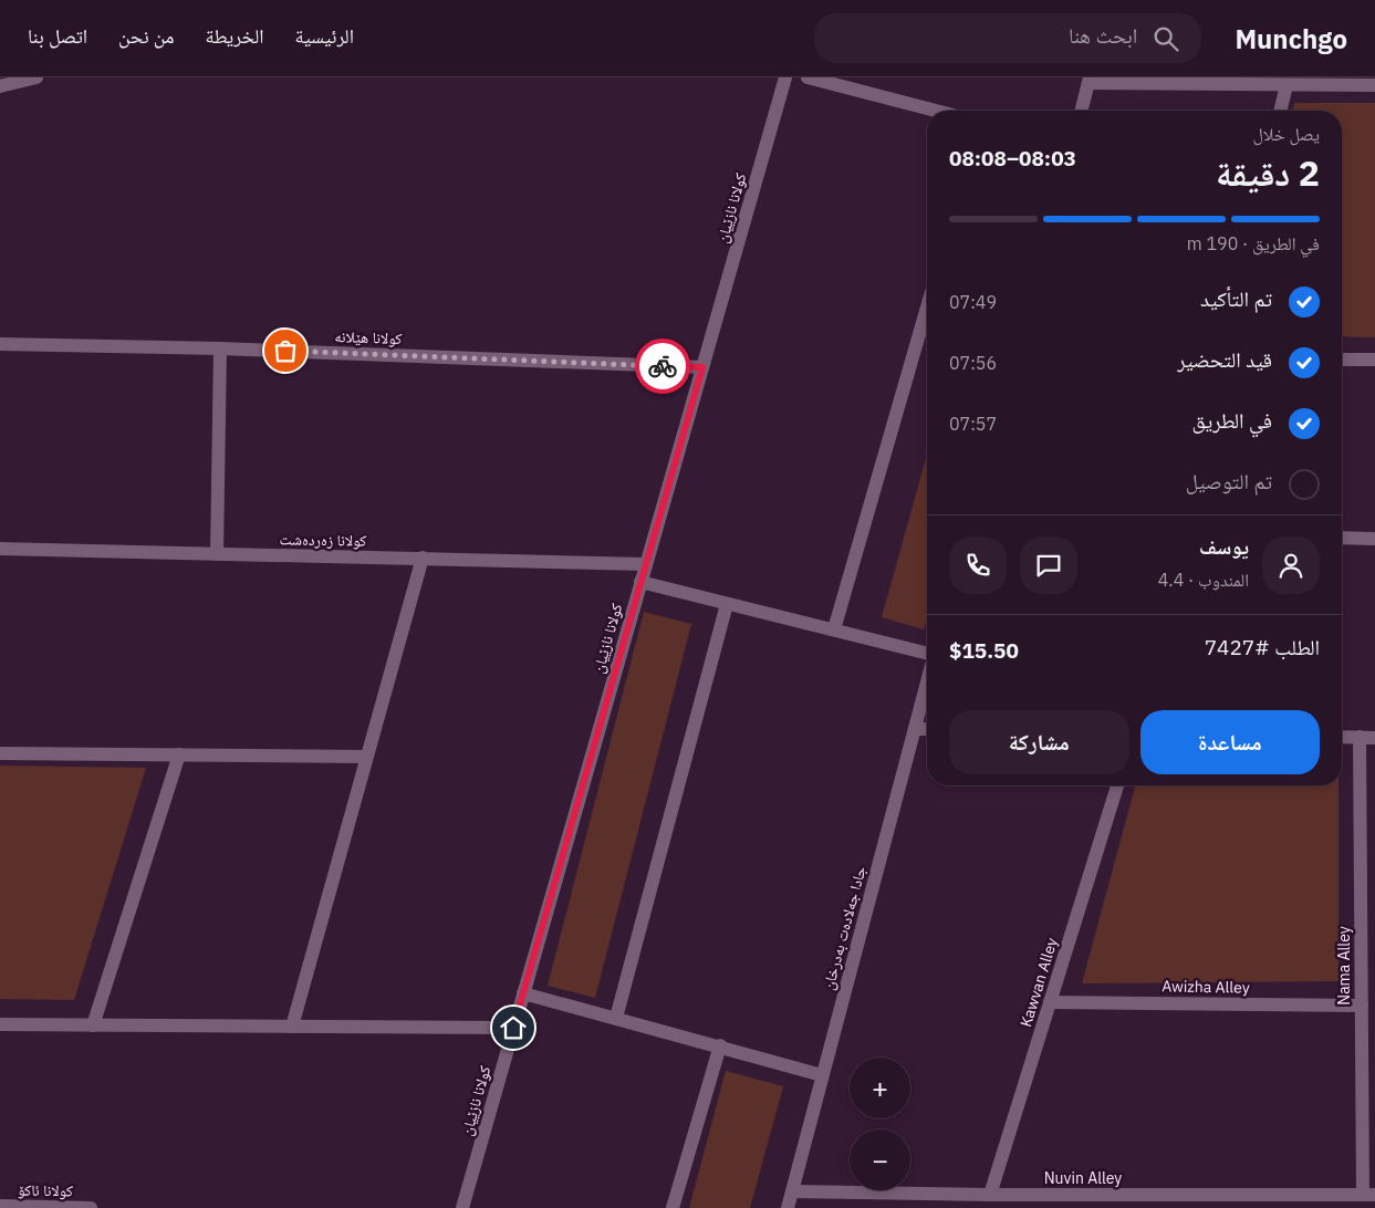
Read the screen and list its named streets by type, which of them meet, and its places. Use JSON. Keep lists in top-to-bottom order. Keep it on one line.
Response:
{"streets":{"street":["کولانا نازێیان","کولانا هێلانە","کولانا زەردەشت","جادا جەلادەت بەدرخان","Nama Alley","Kawvan Alley","Awizha Alley","Nuvin Alley","کولانا ئاکۆ"]},"crossings":[["کولانا نازێیان","کولانا هێلانە"],["کولانا نازێیان","کولانا زەردەشت"],["جادا جەلادەت بەدرخان","Nuvin Alley"],["Nama Alley","Awizha Alley"],["Nama Alley","Nuvin Alley"],["Kawvan Alley","Awizha Alley"],["Kawvan Alley","Nuvin Alley"]],"page":{"header":"Munchgo","search":"ابحث هنا","nav":["الرئيسية","الخريطة","من نحن","اتصل بنا"],"heading":["2 دقيقة","يصل خلال","08:03–08:08"],"panel":["يوسف","المندوب · 4.4","الطلب #7427","$15.50"],"bar":"في الطريق · 190 m","list":[["تم التأكيد","07:49"],["قيد التحضير","07:56"],["في الطريق","07:57"],"تم التوصيل"],"buttons":["مساعدة","مشاركة"],"map_buttons":["+","−"]}}
